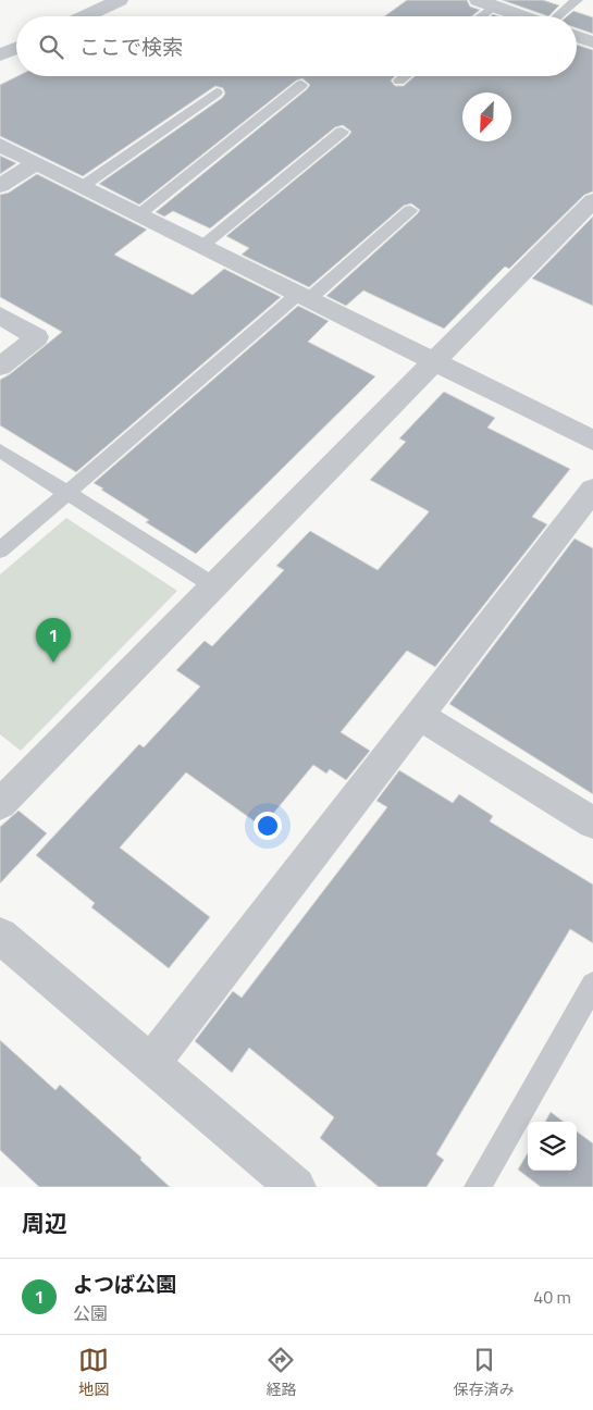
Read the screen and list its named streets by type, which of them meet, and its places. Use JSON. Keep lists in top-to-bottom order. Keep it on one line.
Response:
{"north":"bottom left","page":{"search":"ここで検索","pins":"1","heading":"周辺","list":[{"mark":"1","name":"よつば公園","note":"公園","value":"40 m"}],"nav":["地図","経路","保存済み"]}}
